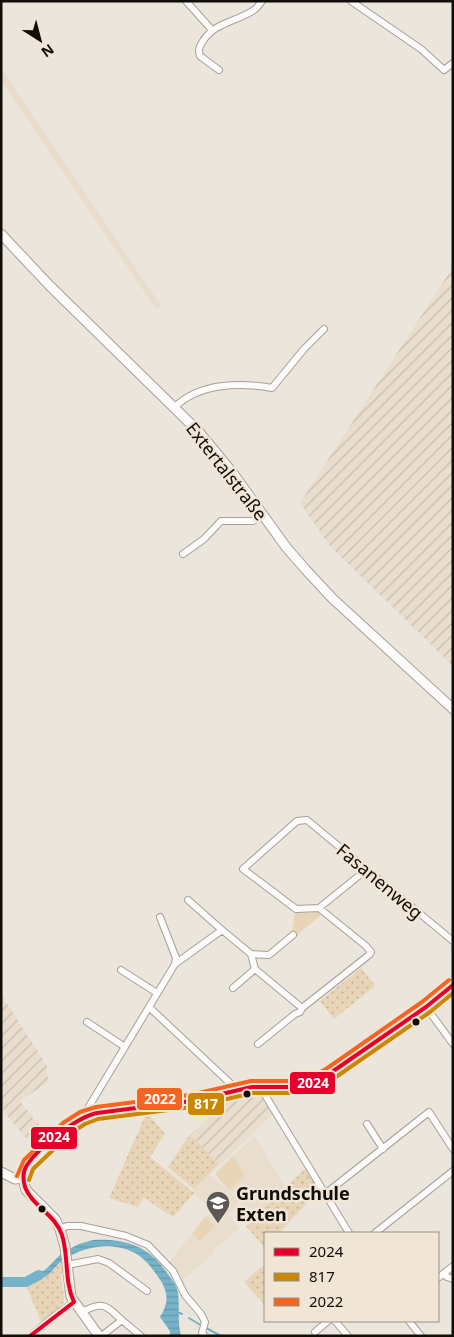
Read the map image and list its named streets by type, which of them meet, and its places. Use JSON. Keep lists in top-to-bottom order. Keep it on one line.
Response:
{"streets":{"main road":["Extertalstraße"],"street":["Fasanenweg"]},"places":{"school or university":["Grundschule Exten"]},"lines":["transit line 2022","transit line 2024","transit line 817"],"legend":["2024","817","2022"],"north":"bottom right"}
